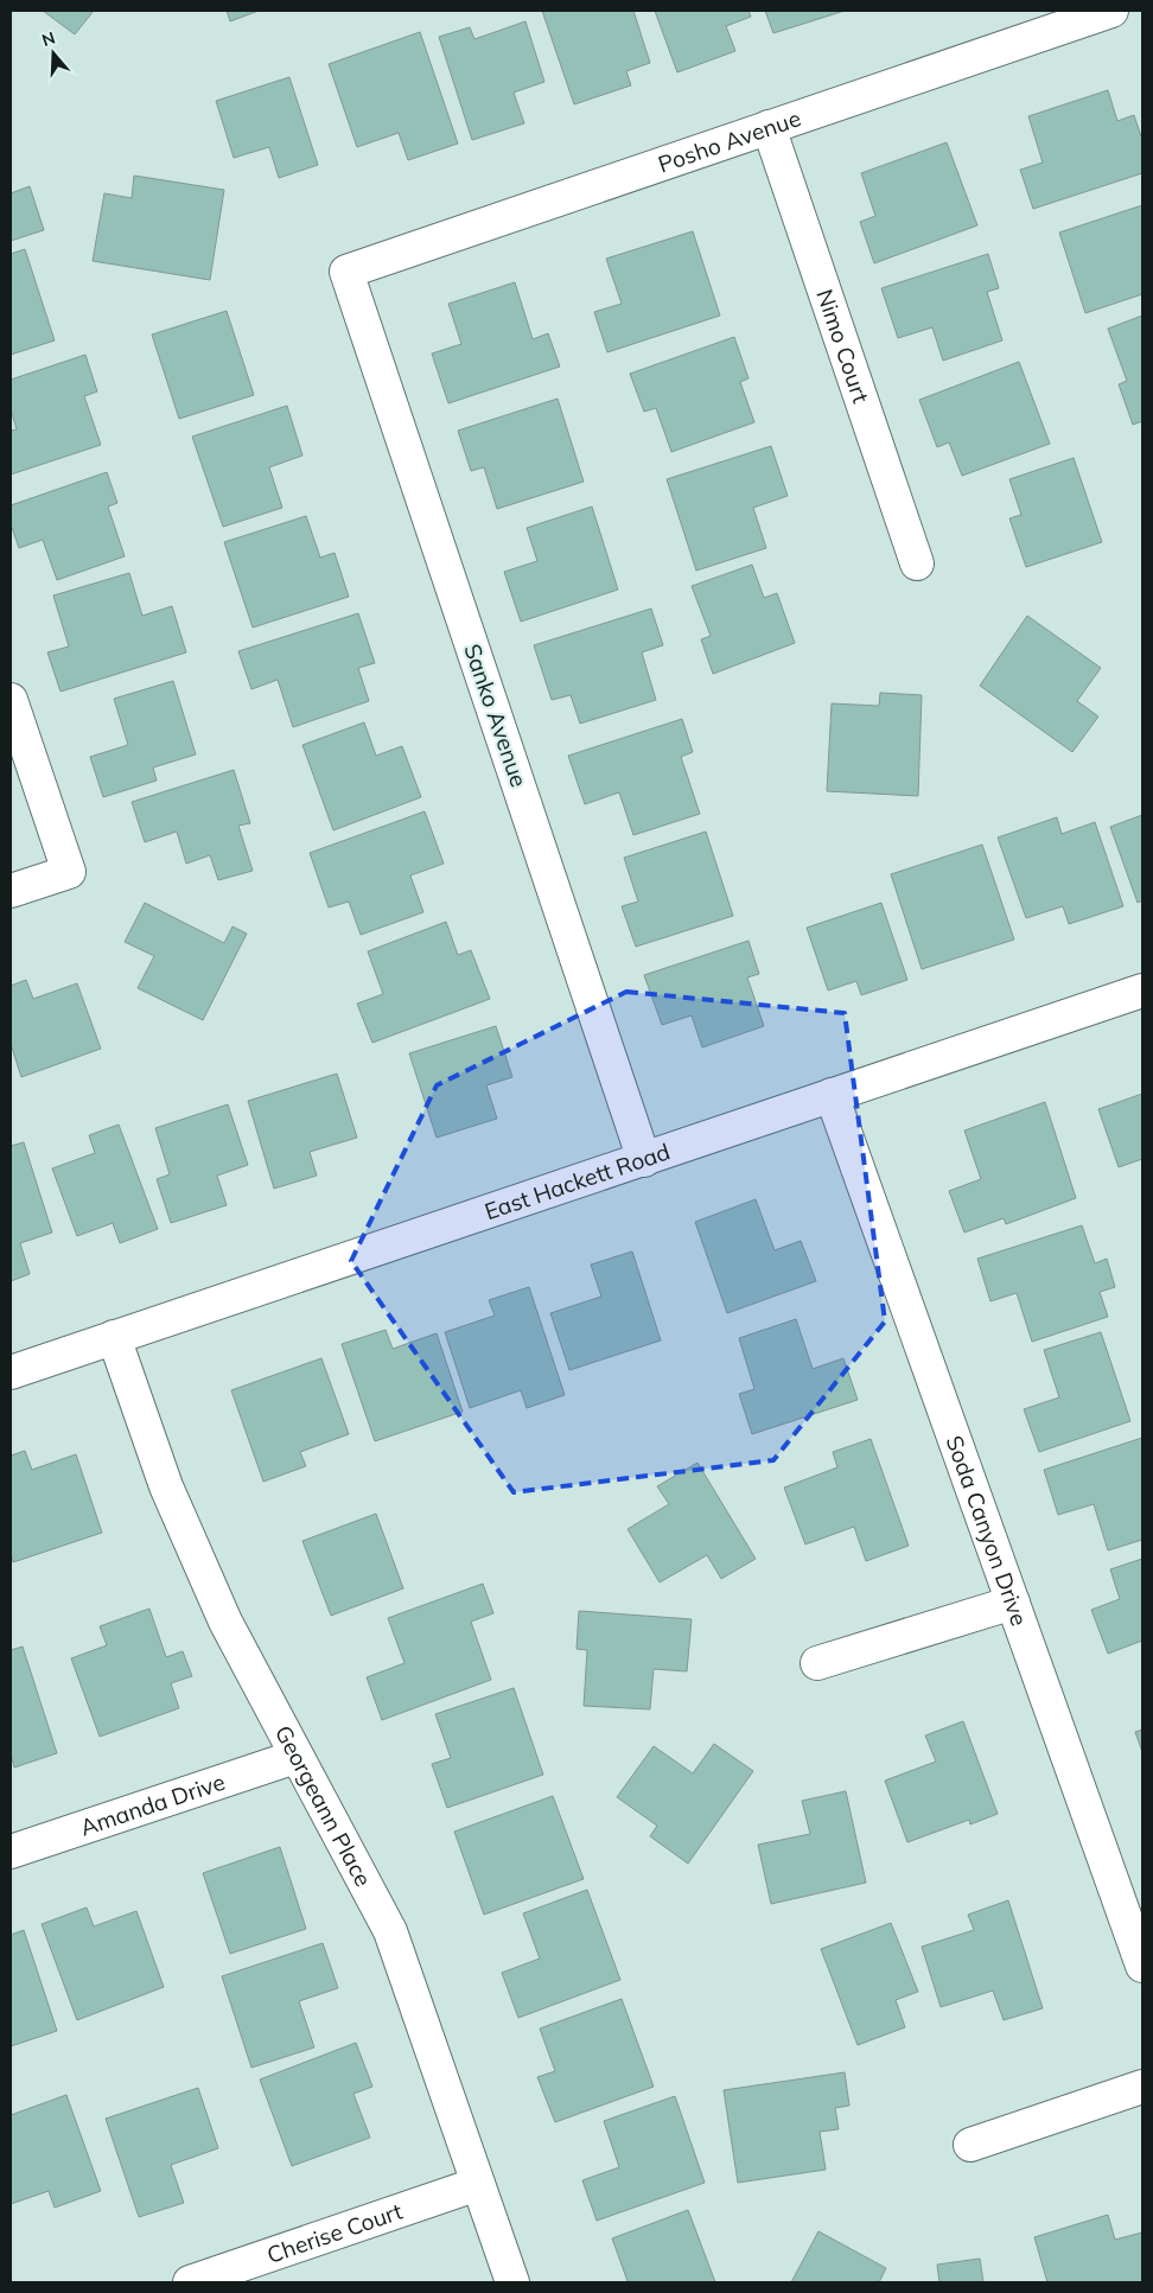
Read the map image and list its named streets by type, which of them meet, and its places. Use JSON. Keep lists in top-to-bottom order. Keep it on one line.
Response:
{"streets":{"street":["Posho Avenue","Nimo Court","Sanko Avenue","East Hackett Road","Soda Canyon Drive","Amanda Drive","Georgeann Place","Cherise Court"]},"crossings":[["Posho Avenue","Nimo Court"],["Posho Avenue","Sanko Avenue"],["Sanko Avenue","East Hackett Road"],["East Hackett Road","Soda Canyon Drive"],["East Hackett Road","Georgeann Place"],["Amanda Drive","Georgeann Place"],["Georgeann Place","Cherise Court"]],"north":"top"}
